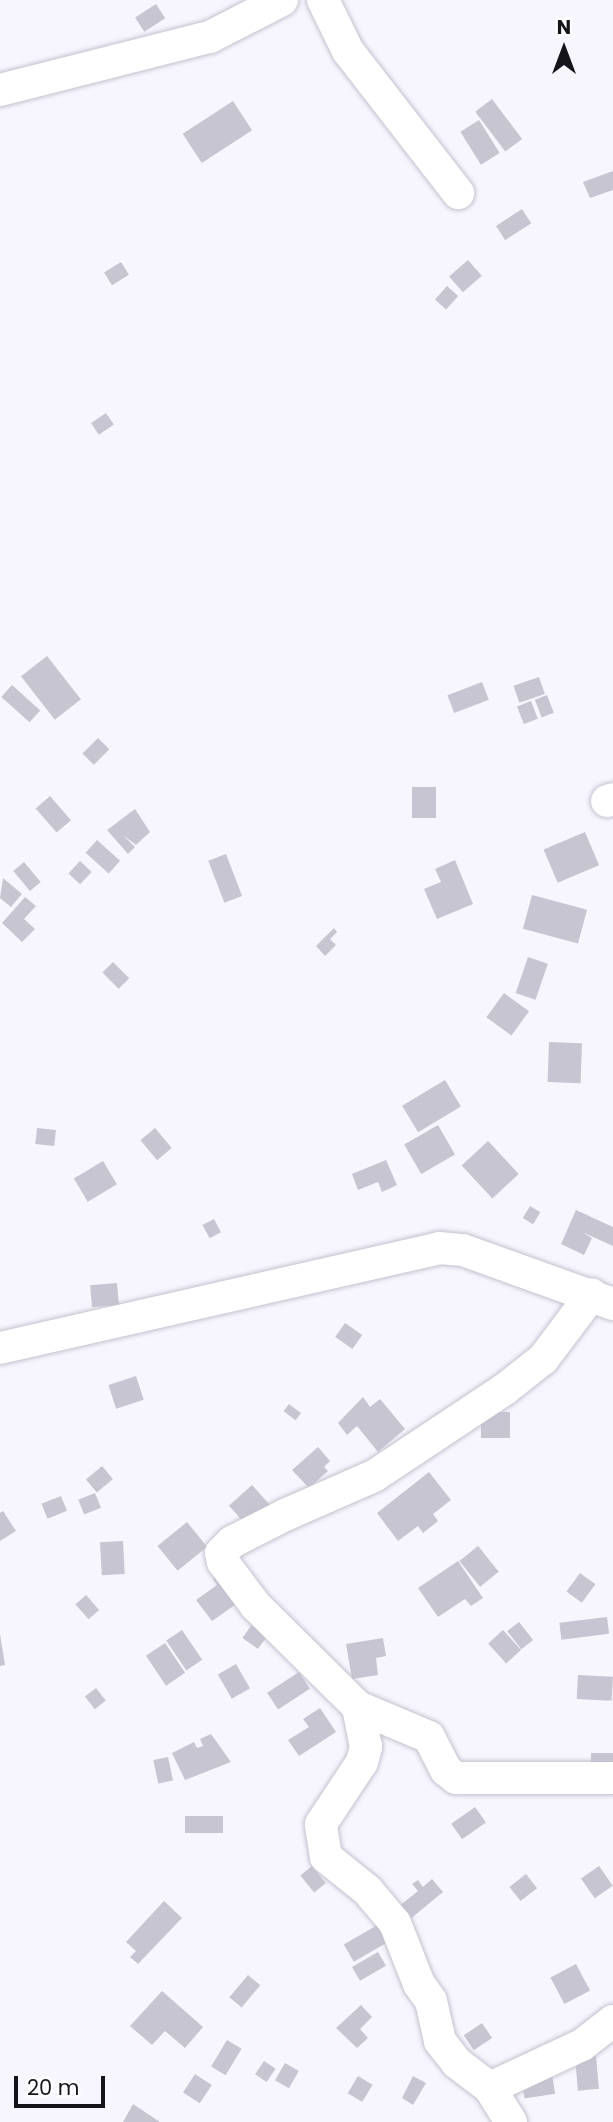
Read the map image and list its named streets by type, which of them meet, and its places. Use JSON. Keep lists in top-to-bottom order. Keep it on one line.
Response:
{"scale_bar":"20 m","north":"top"}
